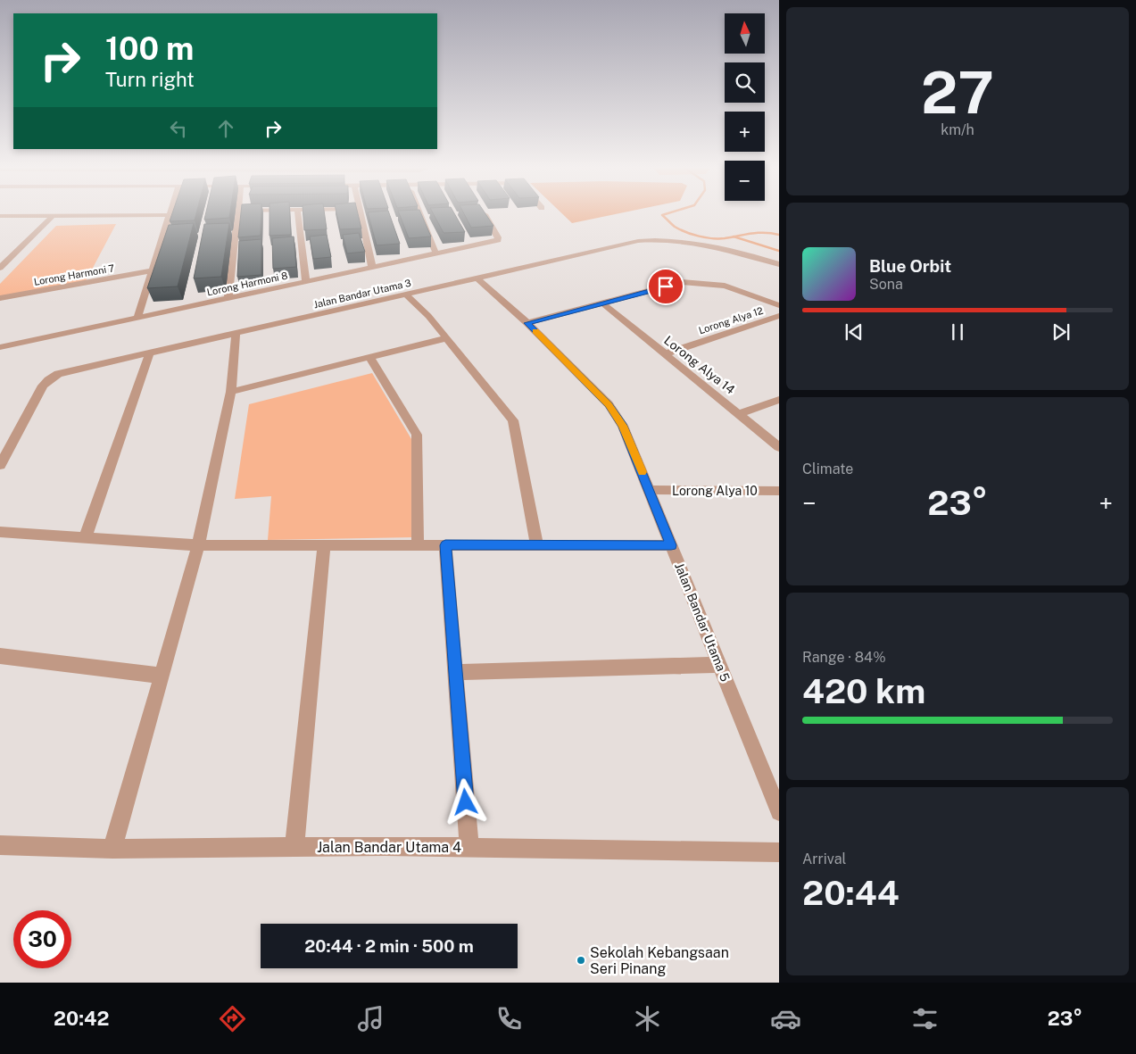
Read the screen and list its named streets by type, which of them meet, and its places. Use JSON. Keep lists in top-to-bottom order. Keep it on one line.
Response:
{"streets":{"street":["Lorong Harmoni 7","Lorong Harmoni 8","Jalan Bandar Utama 3","Lorong Alya 12","Lorong Alya 14","Lorong Alya 10","Jalan Bandar Utama 5","Jalan Bandar Utama 4"]},"crossings":[["Jalan Bandar Utama 3","Jalan Bandar Utama 5"],["Lorong Alya 12","Lorong Alya 14"],["Lorong Alya 10","Jalan Bandar Utama 5"]],"places":["Sekolah Kebangsaan Seri Pinang"],"north":"top","page":{"tile":[["27","km/h"],"Climate",["Range · 84%","420 km"],["Arrival","20:44"]],"map_buttons":["+","−"],"turn":["100 m","Turn right"],"song":["Blue Orbit","Sona"],"heat":["−","23°","+"],"limit":"30","trip":"20:44 · 2 min · 500 m","tabs":["20:42","23°"]}}
